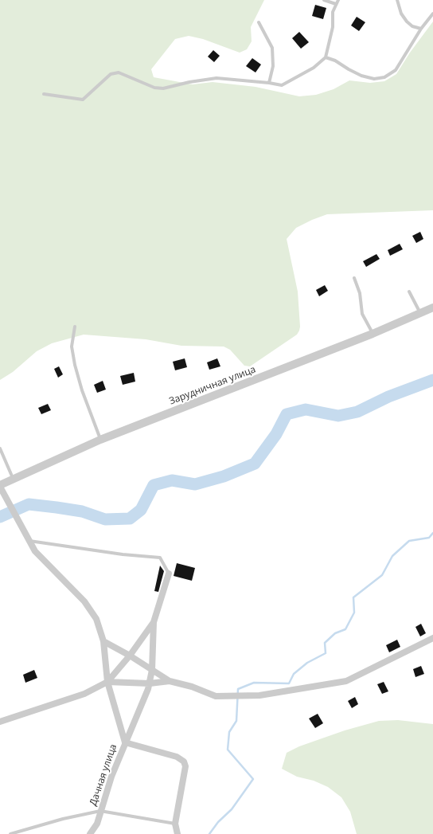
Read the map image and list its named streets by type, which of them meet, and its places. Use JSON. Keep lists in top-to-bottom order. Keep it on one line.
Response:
{"streets":{"street":["Зарудничная улица","Дачная улица"]}}
